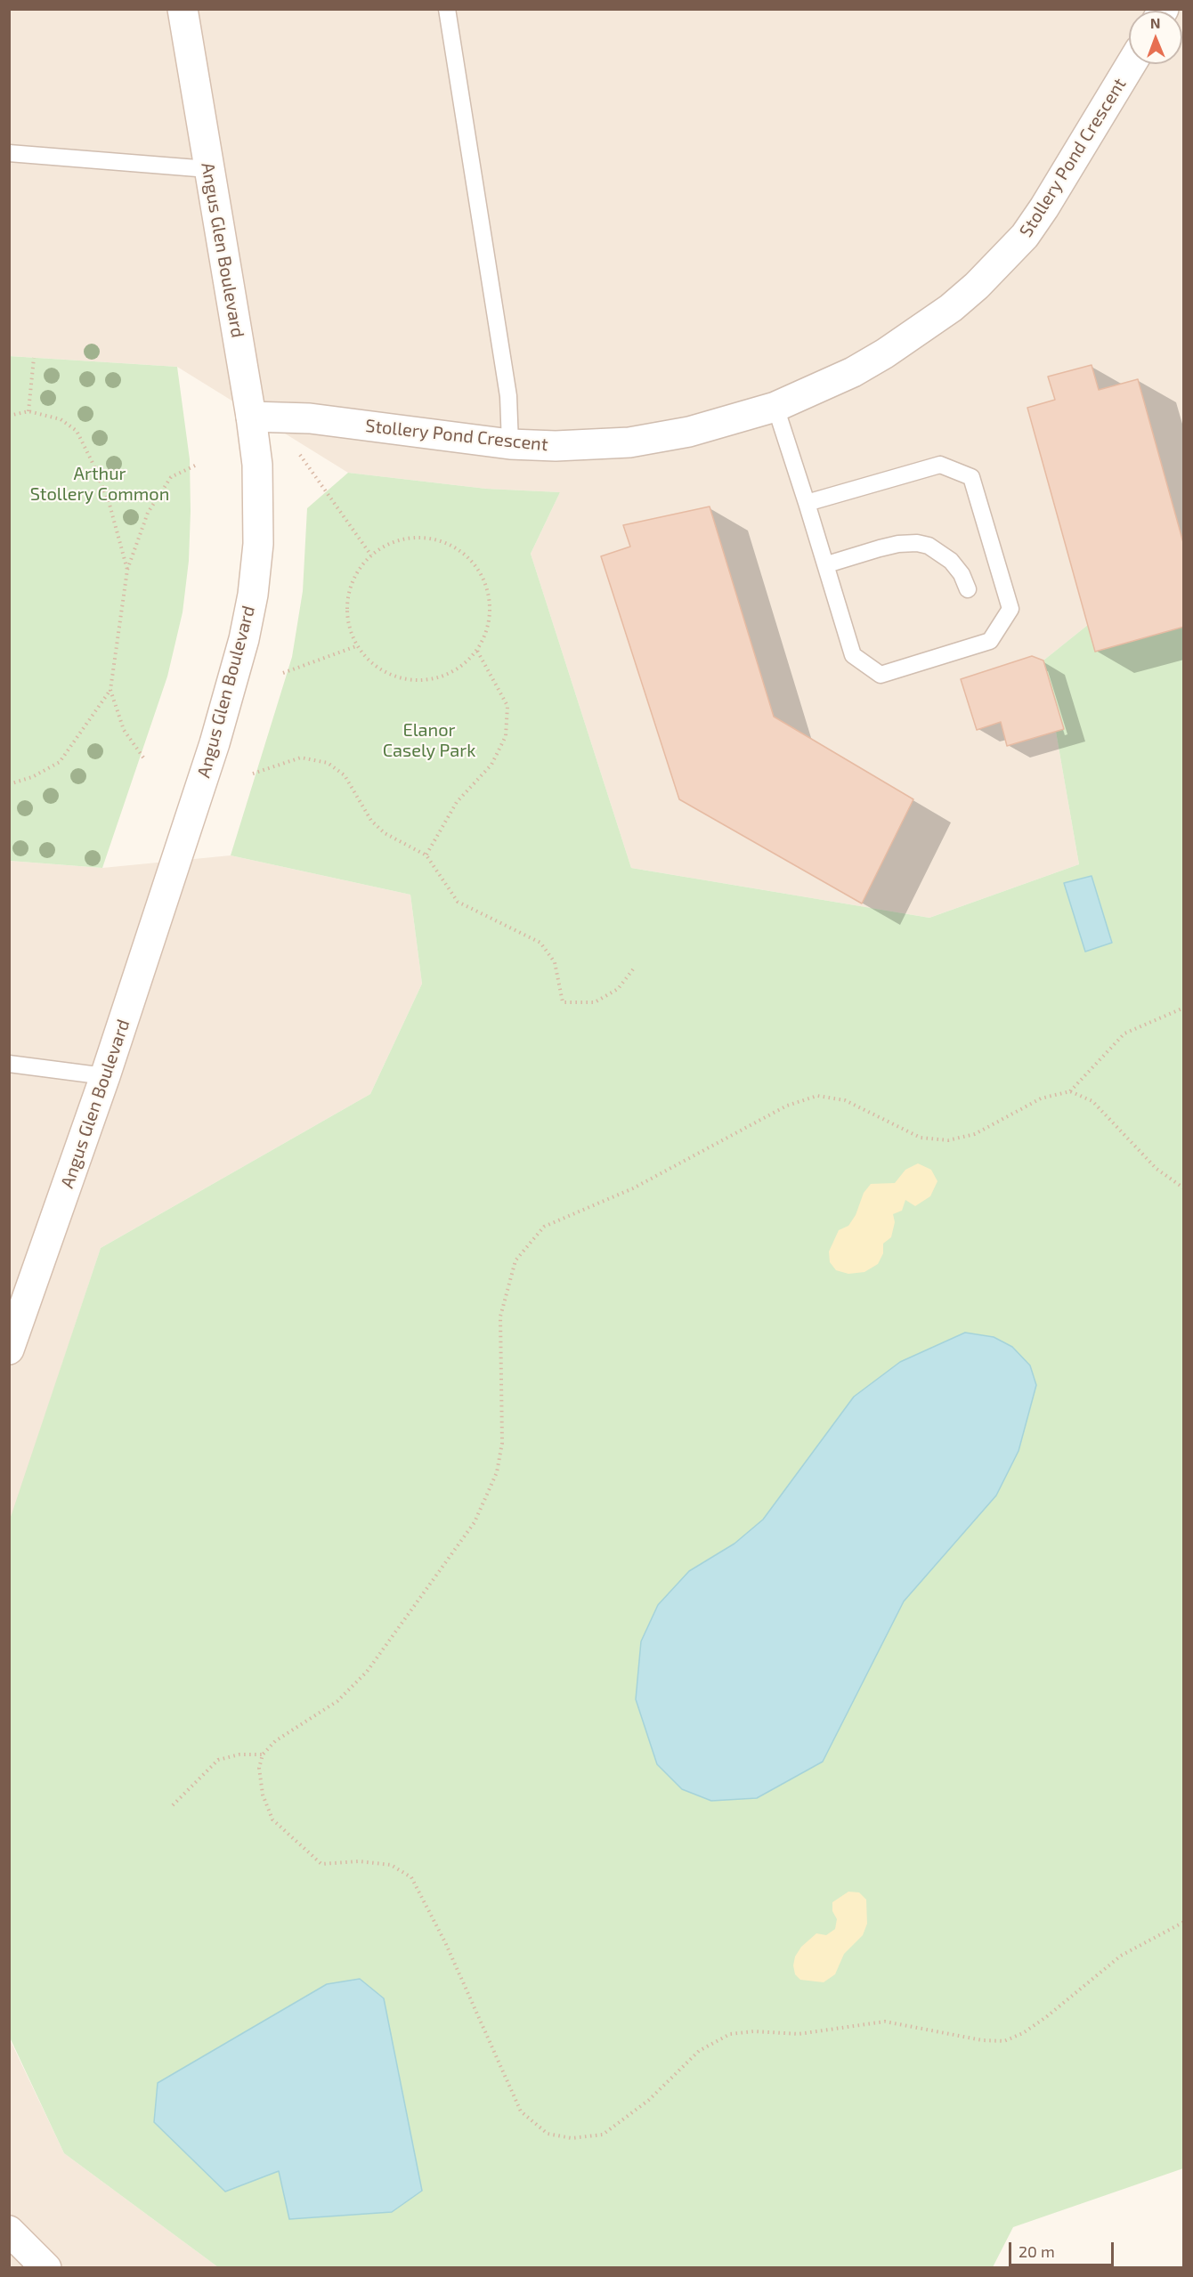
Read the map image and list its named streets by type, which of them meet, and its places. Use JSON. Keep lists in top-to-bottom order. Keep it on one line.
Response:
{"streets":{"street":["Stollery Pond Crescent","Angus Glen Boulevard"]},"crossings":[["Stollery Pond Crescent","Angus Glen Boulevard"]],"parks":["Arthur Stollery Common","Elanor Casely Park"],"scale_bar":"20 m","north":"top"}
